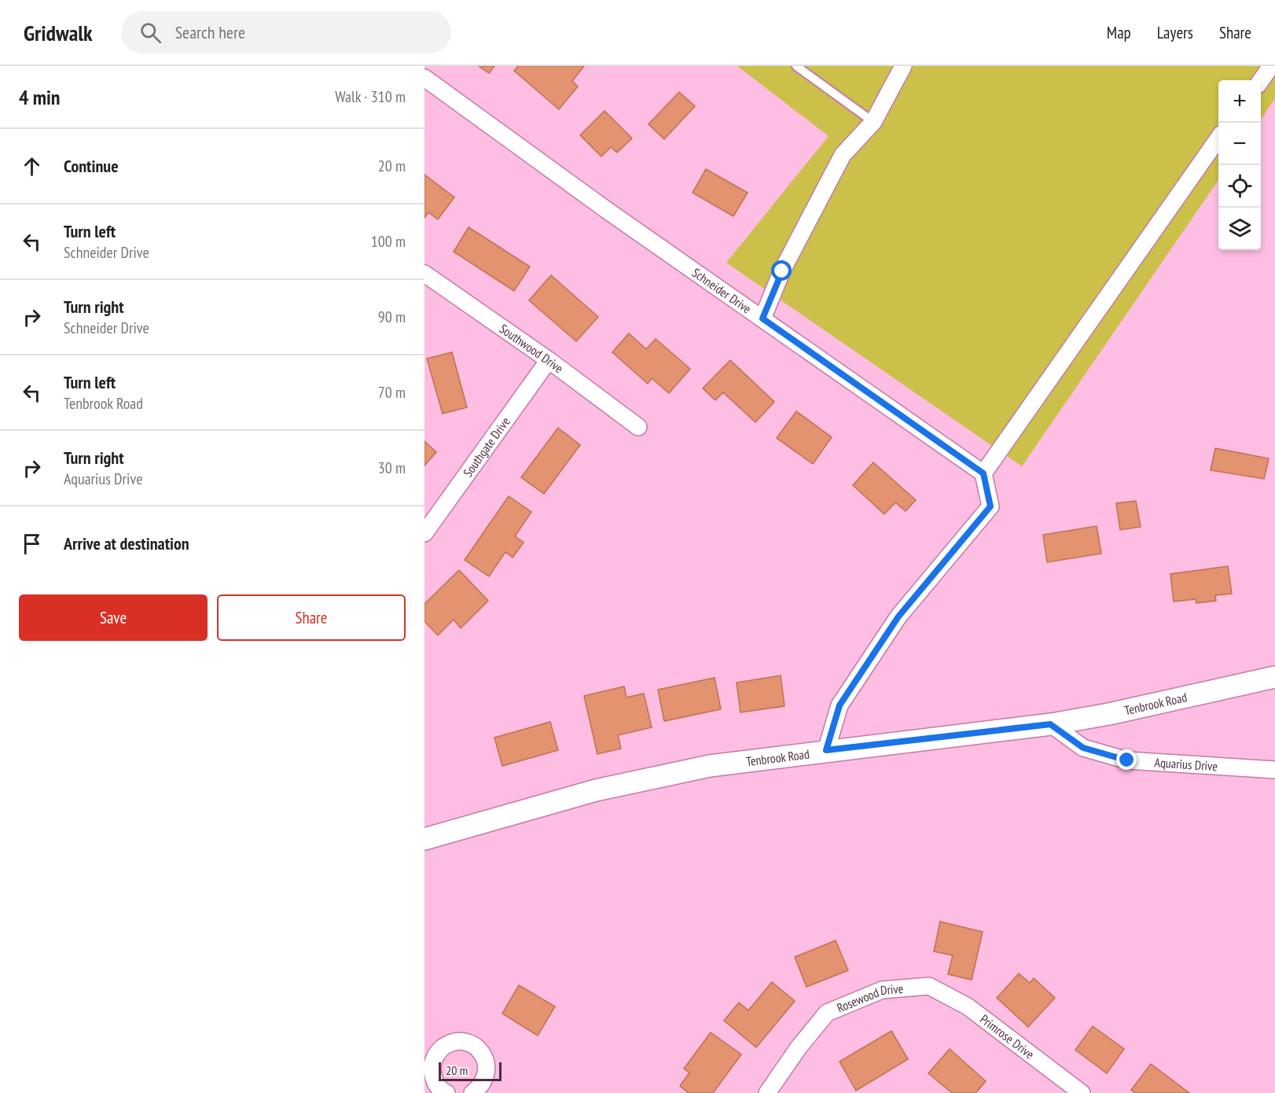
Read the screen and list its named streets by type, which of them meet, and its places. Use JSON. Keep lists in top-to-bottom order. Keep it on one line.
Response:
{"streets":{"street":["Schneider Drive","Southwood Drive","Southgate Drive","Tenbrook Road","Aquarius Drive","Rosewood Drive","Primrose Drive"]},"crossings":[["Southwood Drive","Southgate Drive"],["Tenbrook Road","Aquarius Drive"],["Rosewood Drive","Primrose Drive"]],"scale_bar":"20 m","page":{"header":"Gridwalk","search":"Search here","nav":["Map","Layers","Share"],"heading":["4 min","Walk · 310 m"],"map_buttons":["+","−"],"list":[["Continue","20 m"],["Turn left","Schneider Drive","100 m"],["Turn right","Schneider Drive","90 m"],["Turn left","Tenbrook Road","70 m"],["Turn right","Aquarius Drive","30 m"],"Arrive at destination"],"buttons":["Save","Share"],"scale":"20 m"}}
